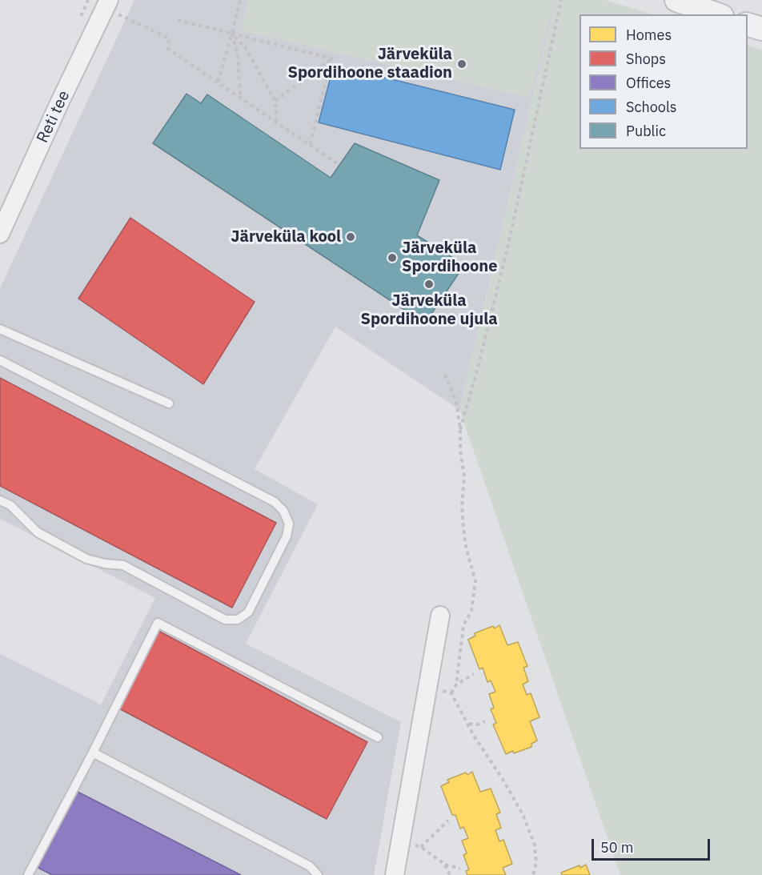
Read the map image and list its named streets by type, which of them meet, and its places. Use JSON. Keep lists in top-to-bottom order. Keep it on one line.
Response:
{"streets":{"street":["Reti tee"]},"places":["Järveküla Spordihoone staadion","Järveküla kool","Järveküla Spordihoone","Järveküla Spordihoone ujula"],"legend":["Homes","Shops","Offices","Schools","Public"],"scale_bar":"50 m"}
